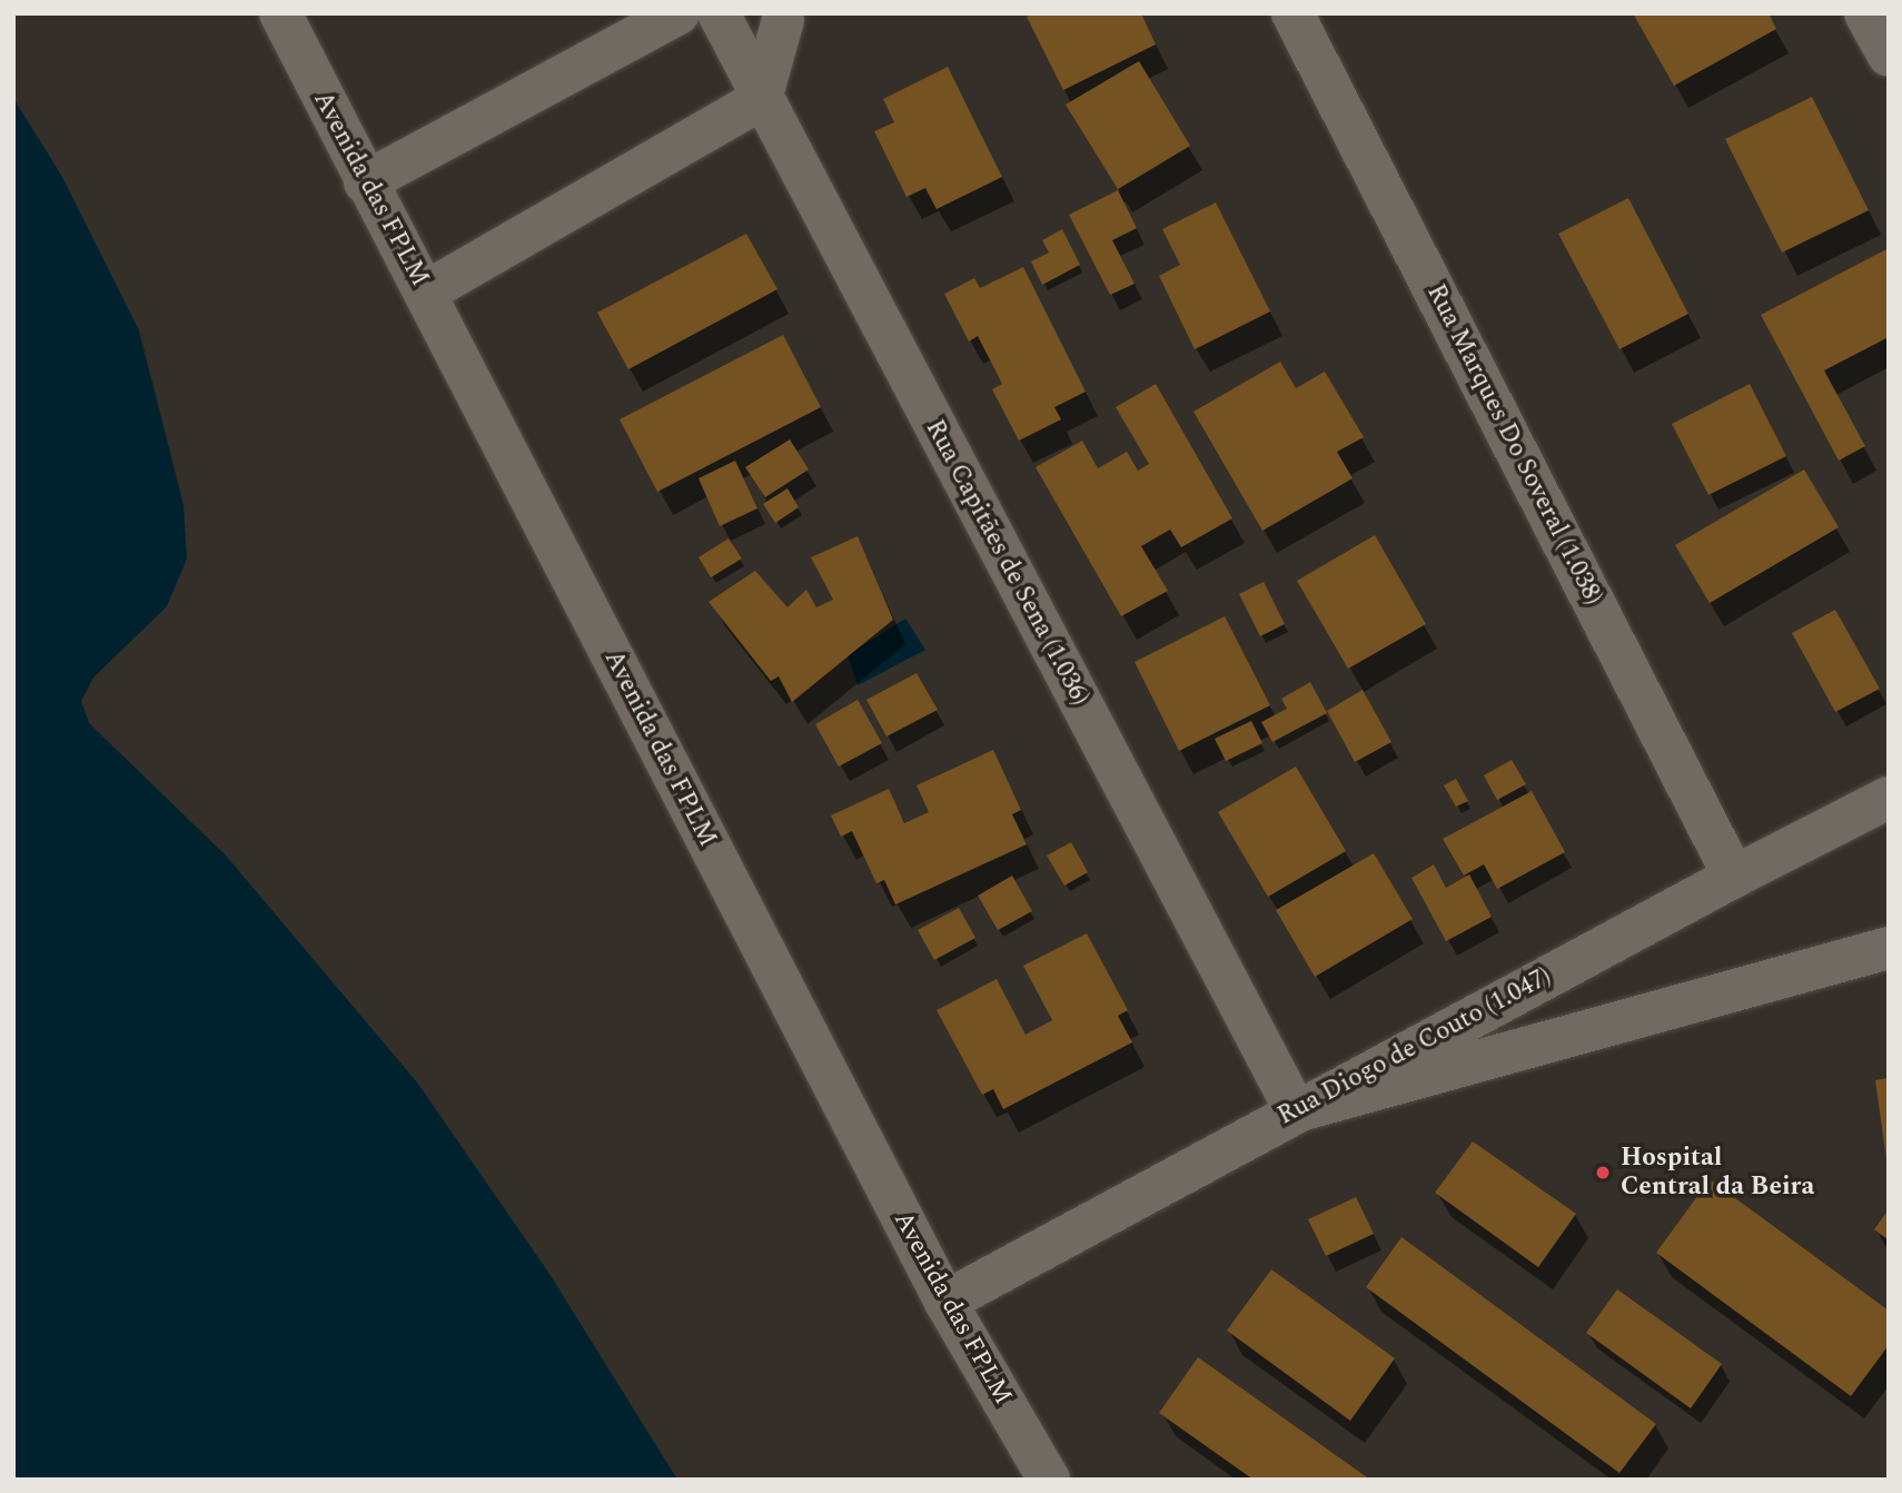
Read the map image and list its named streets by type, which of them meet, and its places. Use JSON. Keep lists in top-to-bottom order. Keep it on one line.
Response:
{"streets":{"street":["Avenida das FPLM","Rua Marques Do Soveral (1.038)","Rua Capitães de Sena (1.036)","Rua Diogo de Couto (1.047)"]},"crossings":[["Avenida das FPLM","Rua Diogo de Couto (1.047)"],["Rua Marques Do Soveral (1.038)","Rua Diogo de Couto (1.047)"],["Rua Capitães de Sena (1.036)","Rua Diogo de Couto (1.047)"]],"places":["Hospital Central da Beira"]}
